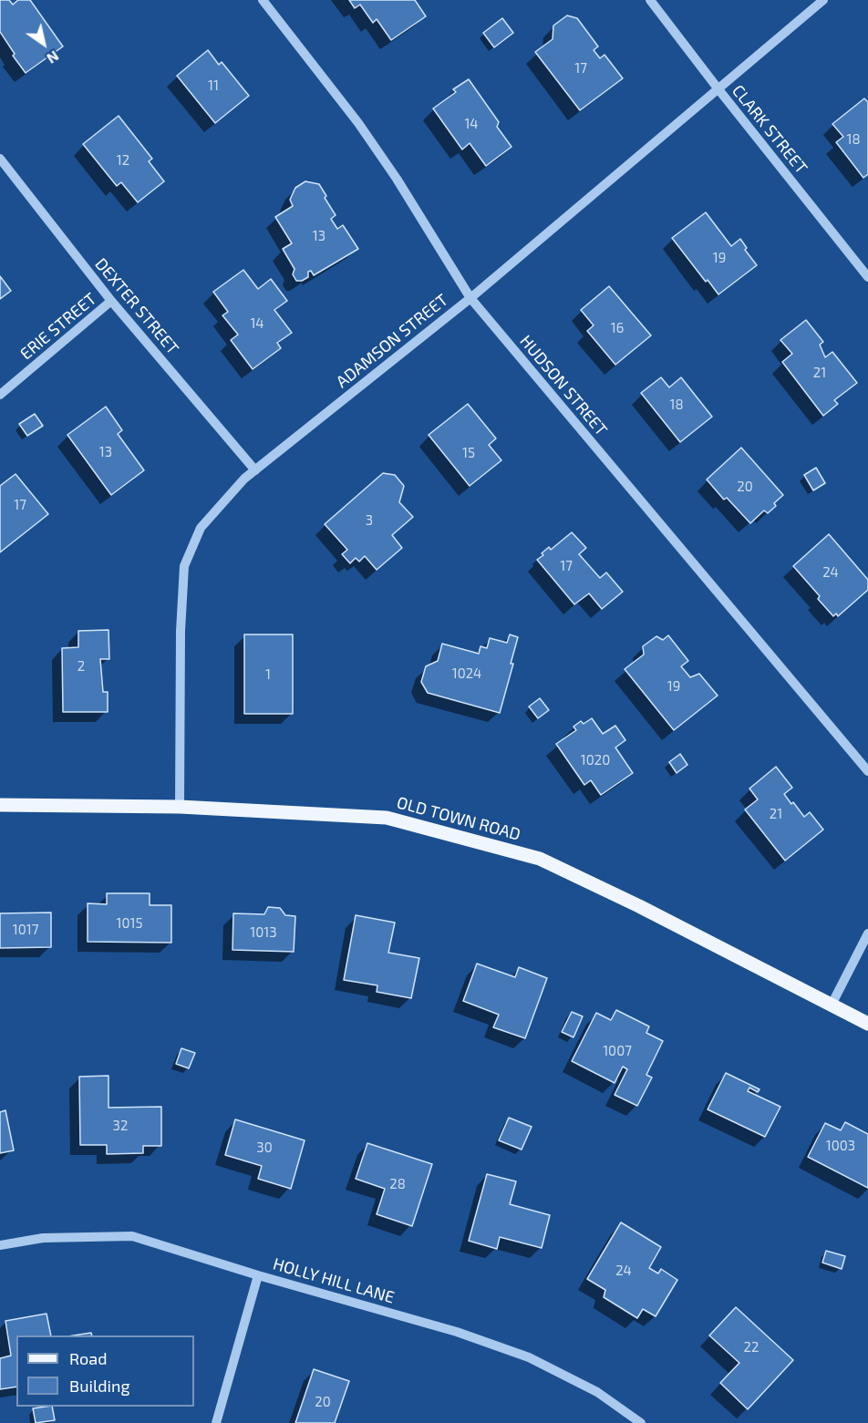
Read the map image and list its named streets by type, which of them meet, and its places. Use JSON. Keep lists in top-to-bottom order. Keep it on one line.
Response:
{"streets":{"main road":["OLD TOWN ROAD"],"street":["CLARK STREET","DEXTER STREET","ERIE STREET","ADAMSON STREET","HUDSON STREET","HOLLY HILL LANE"]},"crossings":[["CLARK STREET","ADAMSON STREET"],["DEXTER STREET","ERIE STREET"],["DEXTER STREET","ADAMSON STREET"],["ADAMSON STREET","HUDSON STREET"],["ADAMSON STREET","OLD TOWN ROAD"]],"house_numbers":["17","11","14","18","12","13","19","14","16","21","18","13","15","20","17","3","17","24","2","1024","1","19","1020","21","1015","1017","1013","1007","32","1003","30","28","24","22","20"],"legend":["Road","Building"],"north":"bottom right"}
